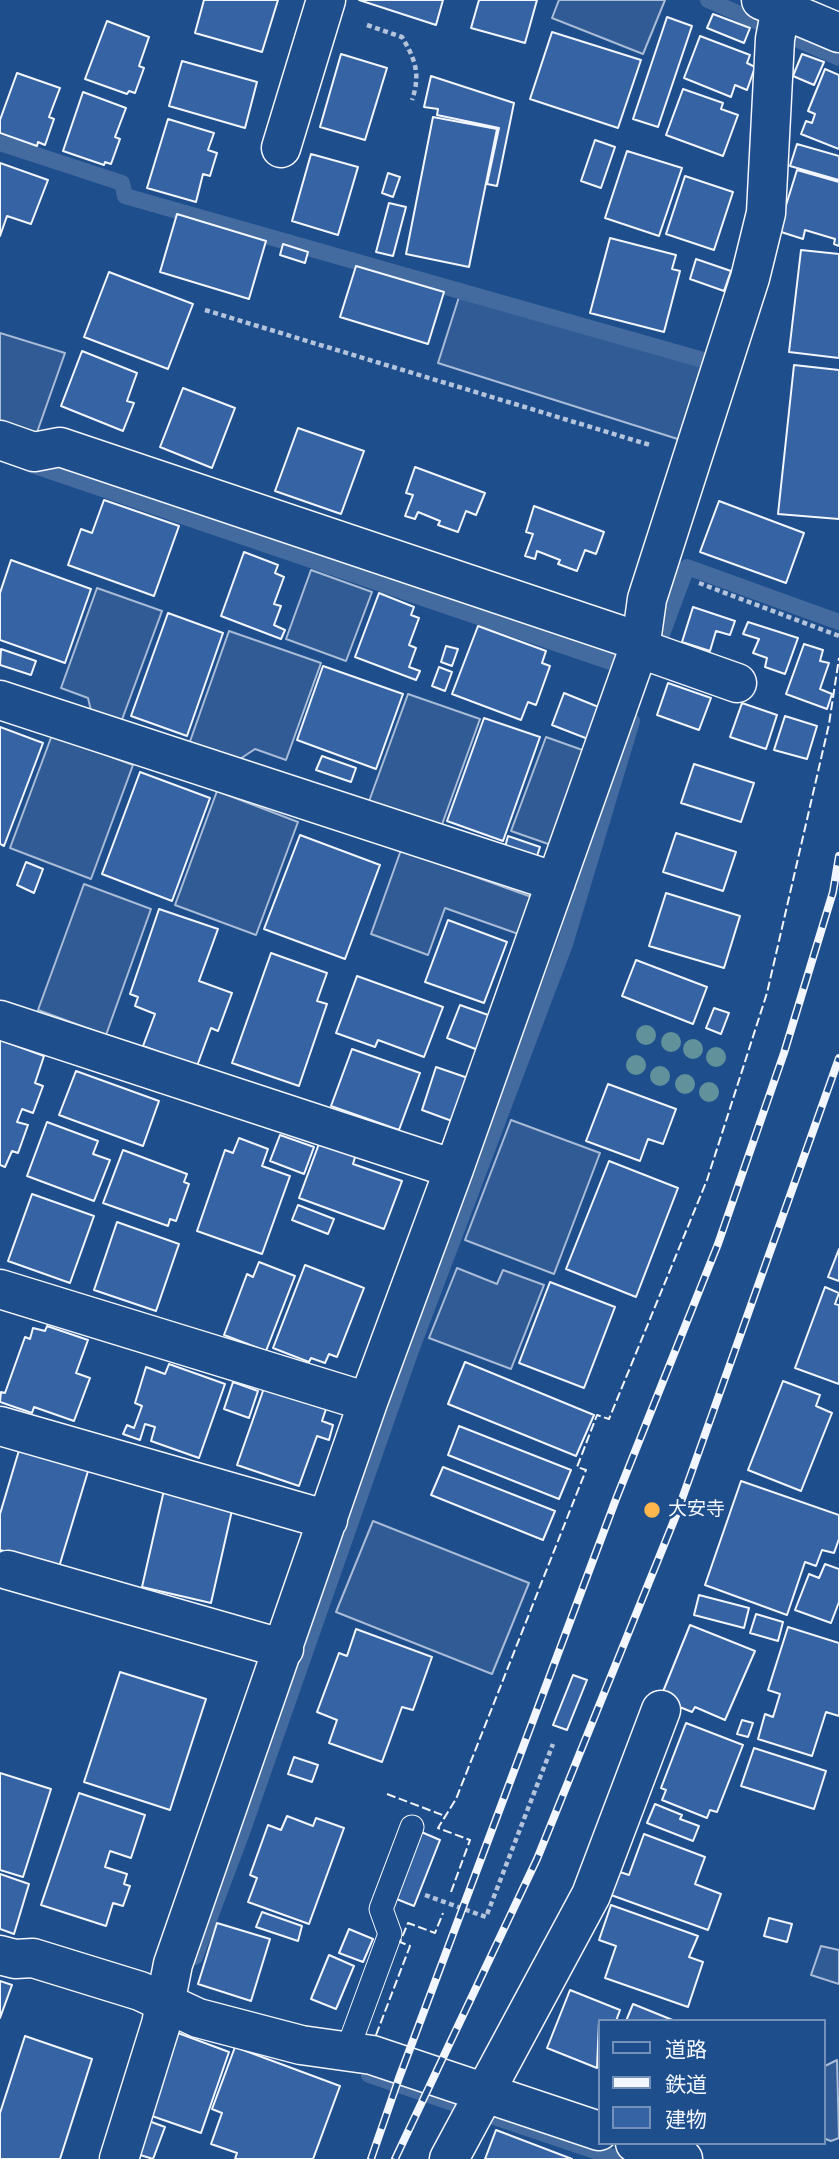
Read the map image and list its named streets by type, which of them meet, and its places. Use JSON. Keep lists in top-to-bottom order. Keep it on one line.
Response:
{"places":["大安寺"],"legend":["道路","鉄道","建物"]}
